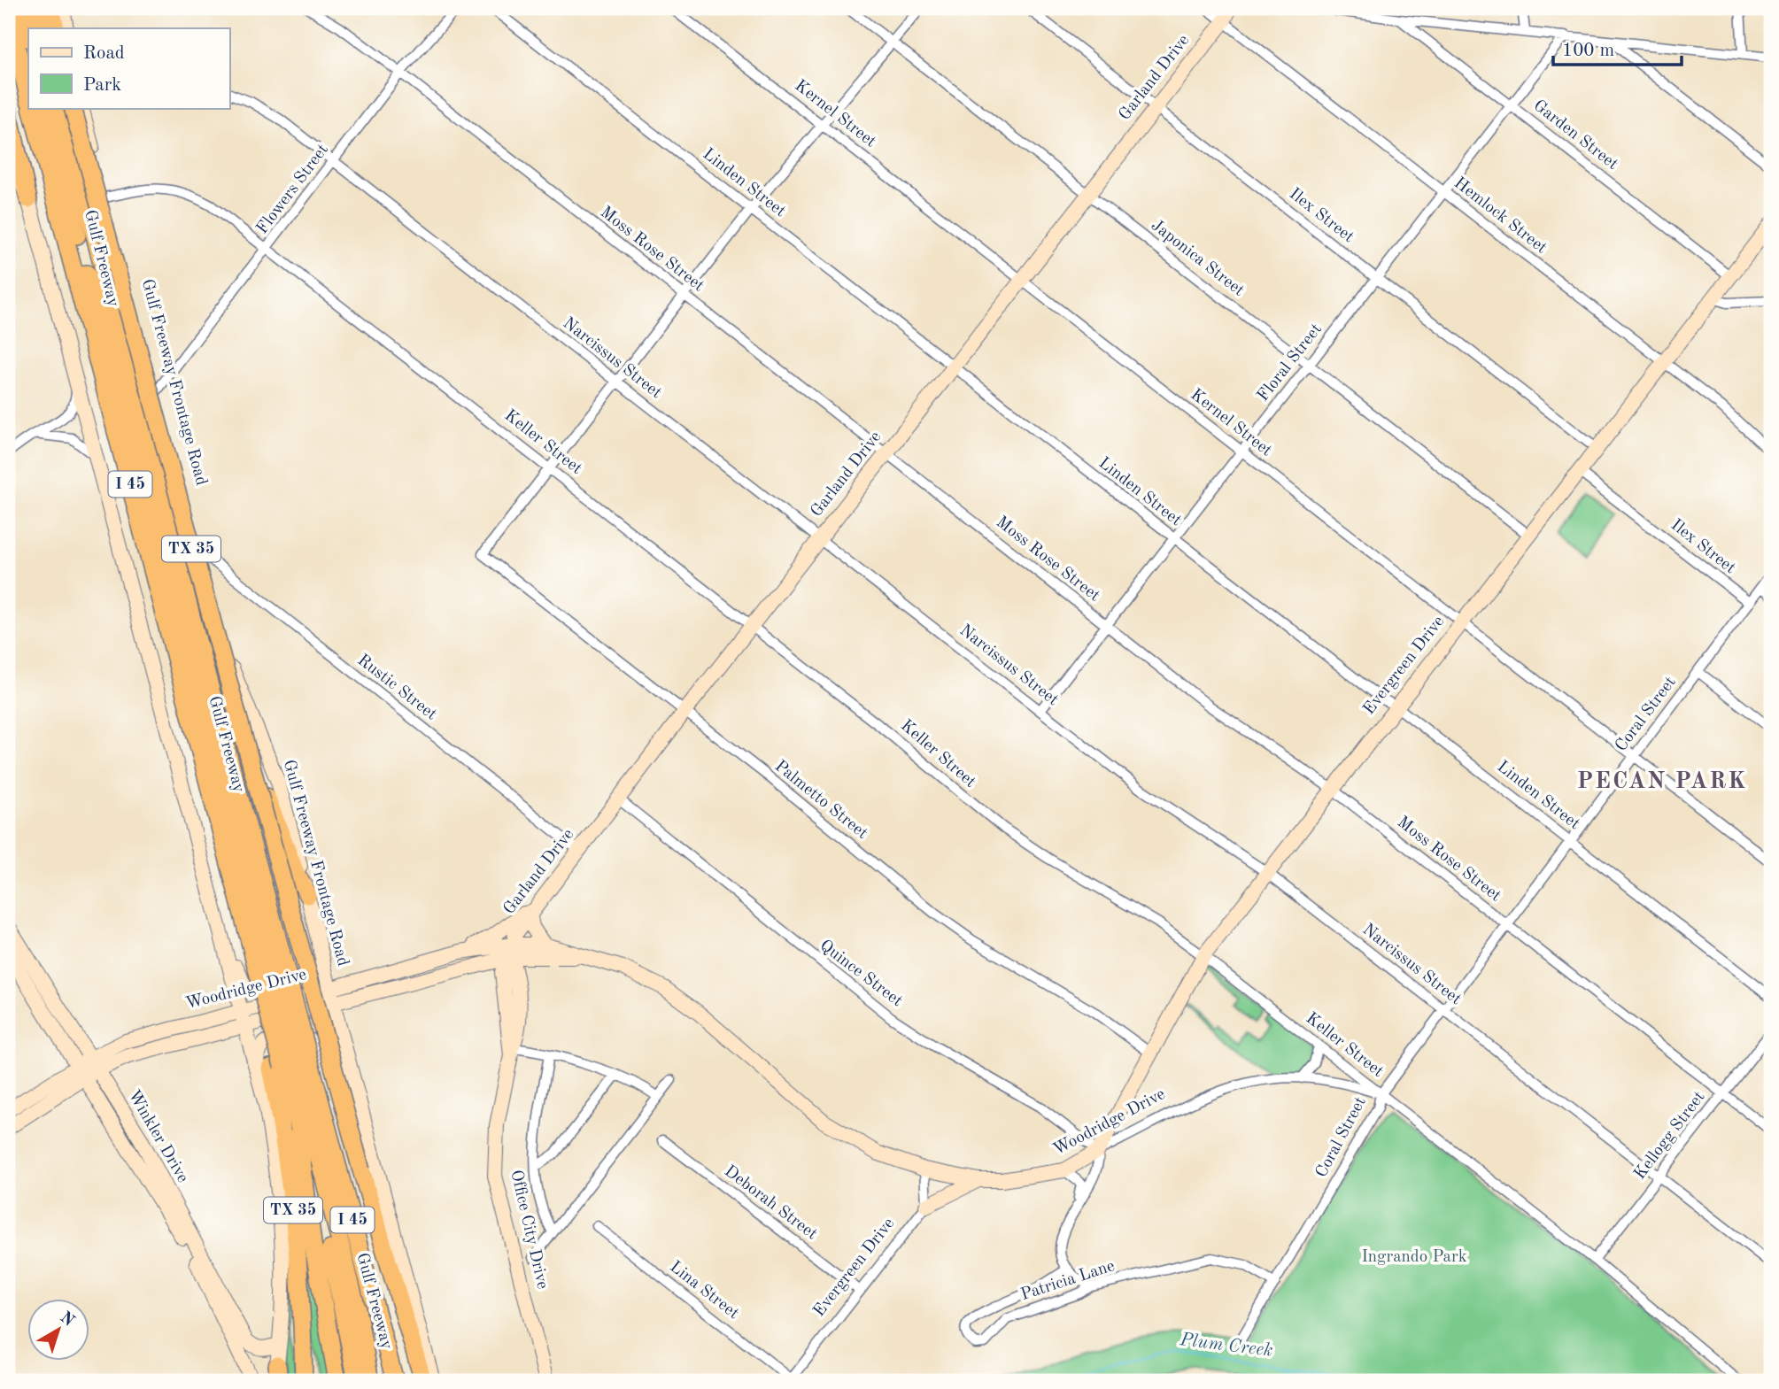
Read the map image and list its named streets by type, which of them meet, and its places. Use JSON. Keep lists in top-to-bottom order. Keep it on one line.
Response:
{"streets":{"highway":["Gulf Freeway","I 45","TX 35"],"main road":["Garland Drive","Gulf Freeway Frontage Road","Evergreen Drive","Woodridge Drive","Winkler Drive","Office City Drive"],"street":["Kernel Street","Garden Street","Linden Street","Flowers Street","Ilex Street","Hemlock Street","Moss Rose Street","Japonica Street","Narcissus Street","Floral Street","Keller Street","Rustic Street","Coral Street","Palmetto Street","Quince Street","Kellogg Street","Deborah Street","Patricia Lane","Lina Street"]},"crossings":[["Garland Drive","Kernel Street"],["Garland Drive","Linden Street"],["Garland Drive","Ilex Street"],["Garland Drive","Hemlock Street"],["Garland Drive","Moss Rose Street"],["Garland Drive","Japonica Street"],["Garland Drive","Narcissus Street"],["Garland Drive","Keller Street"],["Garland Drive","Rustic Street"],["Garland Drive","Palmetto Street"],["Garland Drive","Quince Street"],["Garland Drive","Woodridge Drive"],["Garland Drive","Office City Drive"],["Kernel Street","Floral Street"],["Kernel Street","Evergreen Drive"],["Kernel Street","Coral Street"],["Garden Street","Floral Street"],["Garden Street","Evergreen Drive"],["Linden Street","Floral Street"],["Linden Street","Evergreen Drive"],["Linden Street","Coral Street"],["Flowers Street","Moss Rose Street"],["Flowers Street","Narcissus Street"],["Flowers Street","Gulf Freeway Frontage Road"],["Flowers Street","Keller Street"],["Ilex Street","Floral Street"],["Ilex Street","Evergreen Drive"],["Ilex Street","Coral Street"],["Hemlock Street","Floral Street"],["Hemlock Street","Evergreen Drive"],["Moss Rose Street","Floral Street"],["Moss Rose Street","Evergreen Drive"],["Moss Rose Street","Coral Street"],["Moss Rose Street","Kellogg Street"],["Gulf Freeway","TX 35"],["Japonica Street","Floral Street"],["Japonica Street","Evergreen Drive"],["Narcissus Street","Floral Street"],["Narcissus Street","Evergreen Drive"],["Narcissus Street","Coral Street"],["Narcissus Street","Kellogg Street"],["Gulf Freeway Frontage Road","Keller Street"],["Gulf Freeway Frontage Road","Rustic Street"],["Gulf Freeway Frontage Road","Woodridge Drive"],["Keller Street","Evergreen Drive"],["Keller Street","Coral Street"],["Keller Street","Palmetto Street"],["Keller Street","Woodridge Drive"],["Keller Street","Kellogg Street"],["Evergreen Drive","Palmetto Street"],["Evergreen Drive","Quince Street"],["Evergreen Drive","Woodridge Drive"],["Evergreen Drive","Deborah Street"],["Evergreen Drive","Lina Street"],["Coral Street","Woodridge Drive"],["Coral Street","Patricia Lane"],["Quince Street","Woodridge Drive"],["Woodridge Drive","Winkler Drive"],["Woodridge Drive","Office City Drive"]],"districts":["PECAN PARK"],"water":["Plum Creek"],"parks":["Ingrando Park"],"legend":["Road","Park"],"scale_bar":"100 m","north":"top right"}
